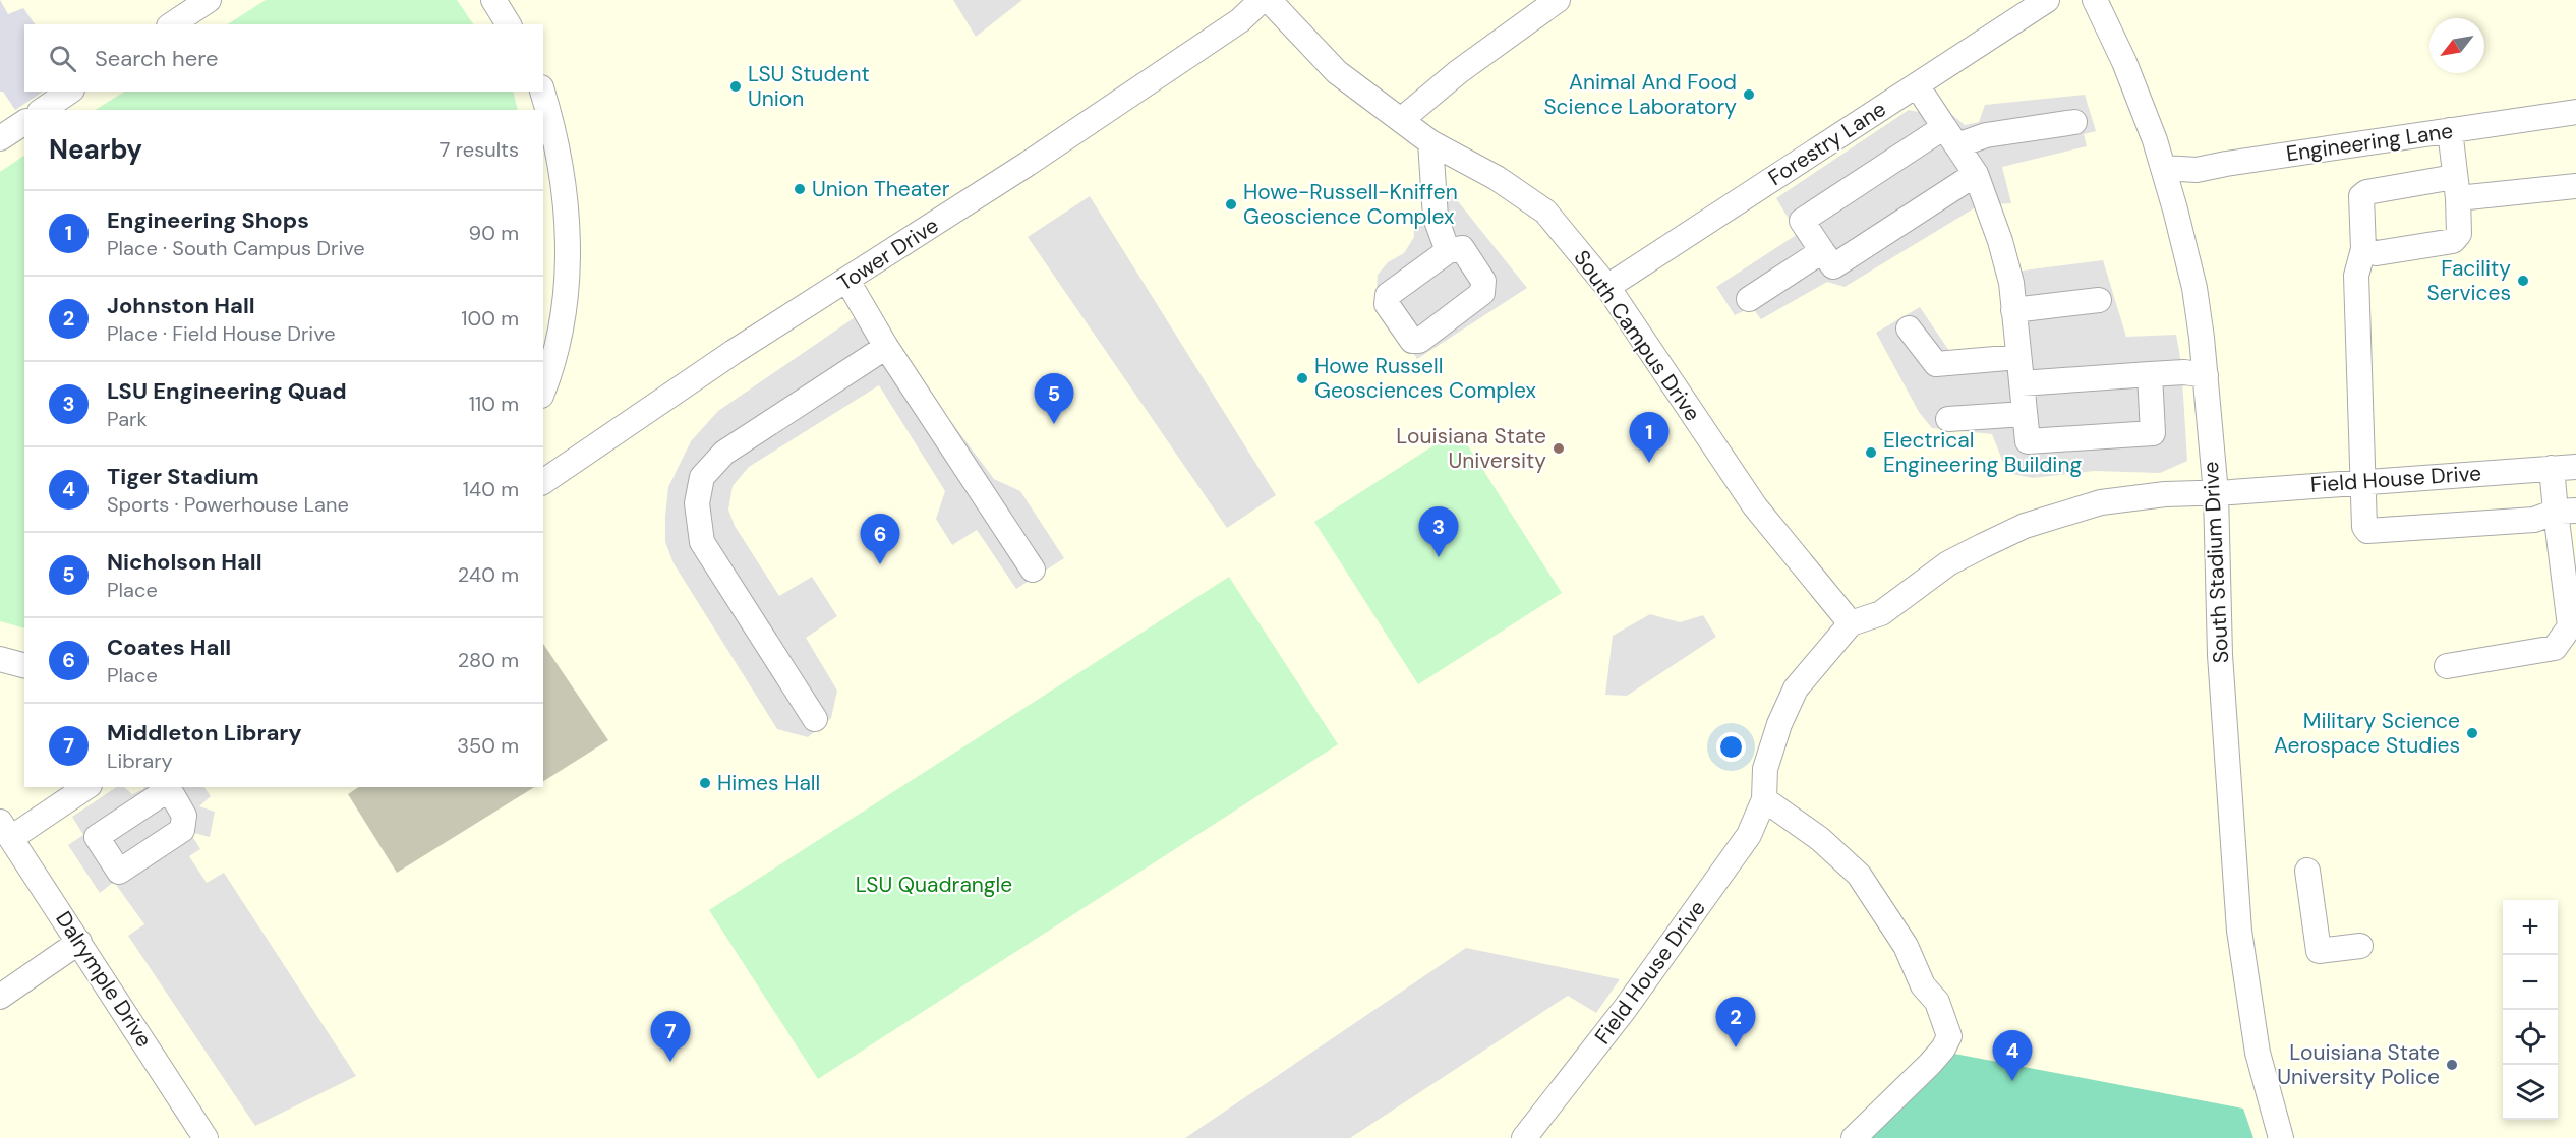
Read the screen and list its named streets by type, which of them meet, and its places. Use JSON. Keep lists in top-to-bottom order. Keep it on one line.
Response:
{"streets":{"street":["Engineering Lane","Forestry Lane","Tower Drive","South Campus Drive","Field House Drive","South Stadium Drive","Dalrymple Drive"]},"crossings":[["Engineering Lane","South Stadium Drive"],["Forestry Lane","South Campus Drive"],["South Campus Drive","Field House Drive"],["Field House Drive","South Stadium Drive"]],"parks":["LSU Quadrangle"],"places":["LSU Student Union","Animal And Food Science Laboratory","Union Theater","Howe-Russell-Kniffen Geoscience Complex","Facility Services","Howe Russell Geosciences Complex","Louisiana State University","Electrical Engineering Building","Military Science Aerospace Studies","Himes Hall","Louisiana State University Police"],"north":"bottom left","page":{"search":"Search here","heading":["Nearby","7 results"],"list":[{"mark":"1","name":"Engineering Shops","note":"Place · South Campus Drive","value":"90 m"},{"mark":"2","name":"Johnston Hall","note":"Place · Field House Drive","value":"100 m"},{"mark":"3","name":"LSU Engineering Quad","note":"Park","value":"110 m"},{"mark":"4","name":"Tiger Stadium","note":"Sports · Powerhouse Lane","value":"140 m"},{"mark":"5","name":"Nicholson Hall","note":"Place","value":"240 m"},{"mark":"6","name":"Coates Hall","note":"Place","value":"280 m"},{"mark":"7","name":"Middleton Library","note":"Library","value":"350 m"}],"pins":["5","1","3","6","2","7","4"],"map_buttons":["+","−"]}}
